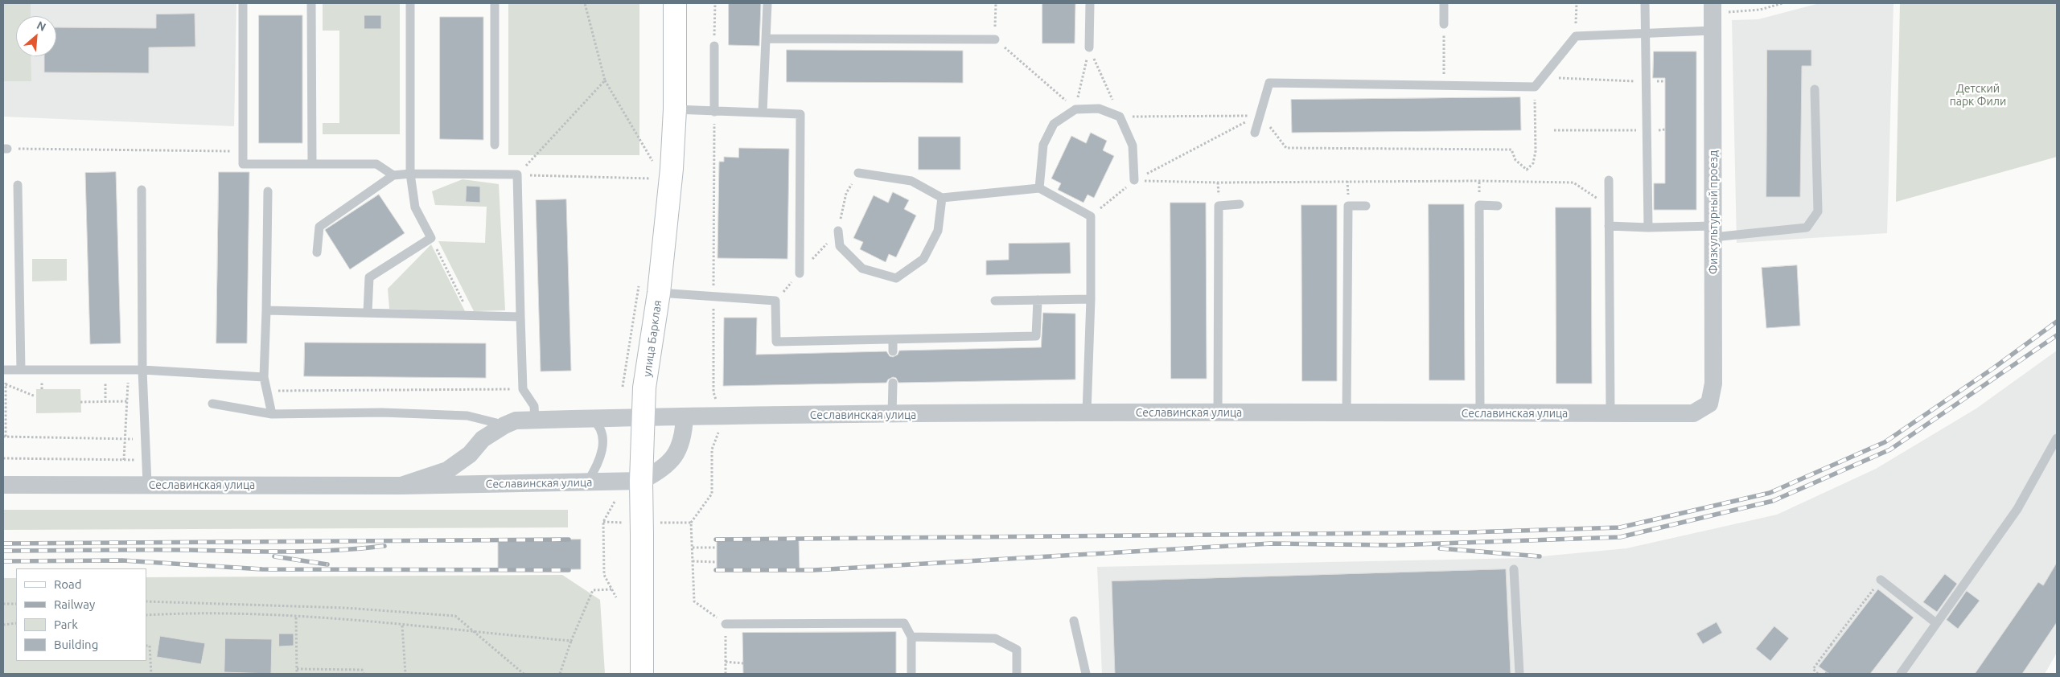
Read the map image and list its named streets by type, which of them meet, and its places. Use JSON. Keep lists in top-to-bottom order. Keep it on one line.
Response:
{"streets":{"main road":["улица Барклая"],"street":["Физкультурный проезд","Сеславинская улица"]},"crossings":[["Физкультурный проезд","Сеславинская улица"],["улица Барклая","Сеславинская улица"]],"parks":["Детский парк Фили"],"legend":["Road","Railway","Park","Building"],"north":"top right"}
